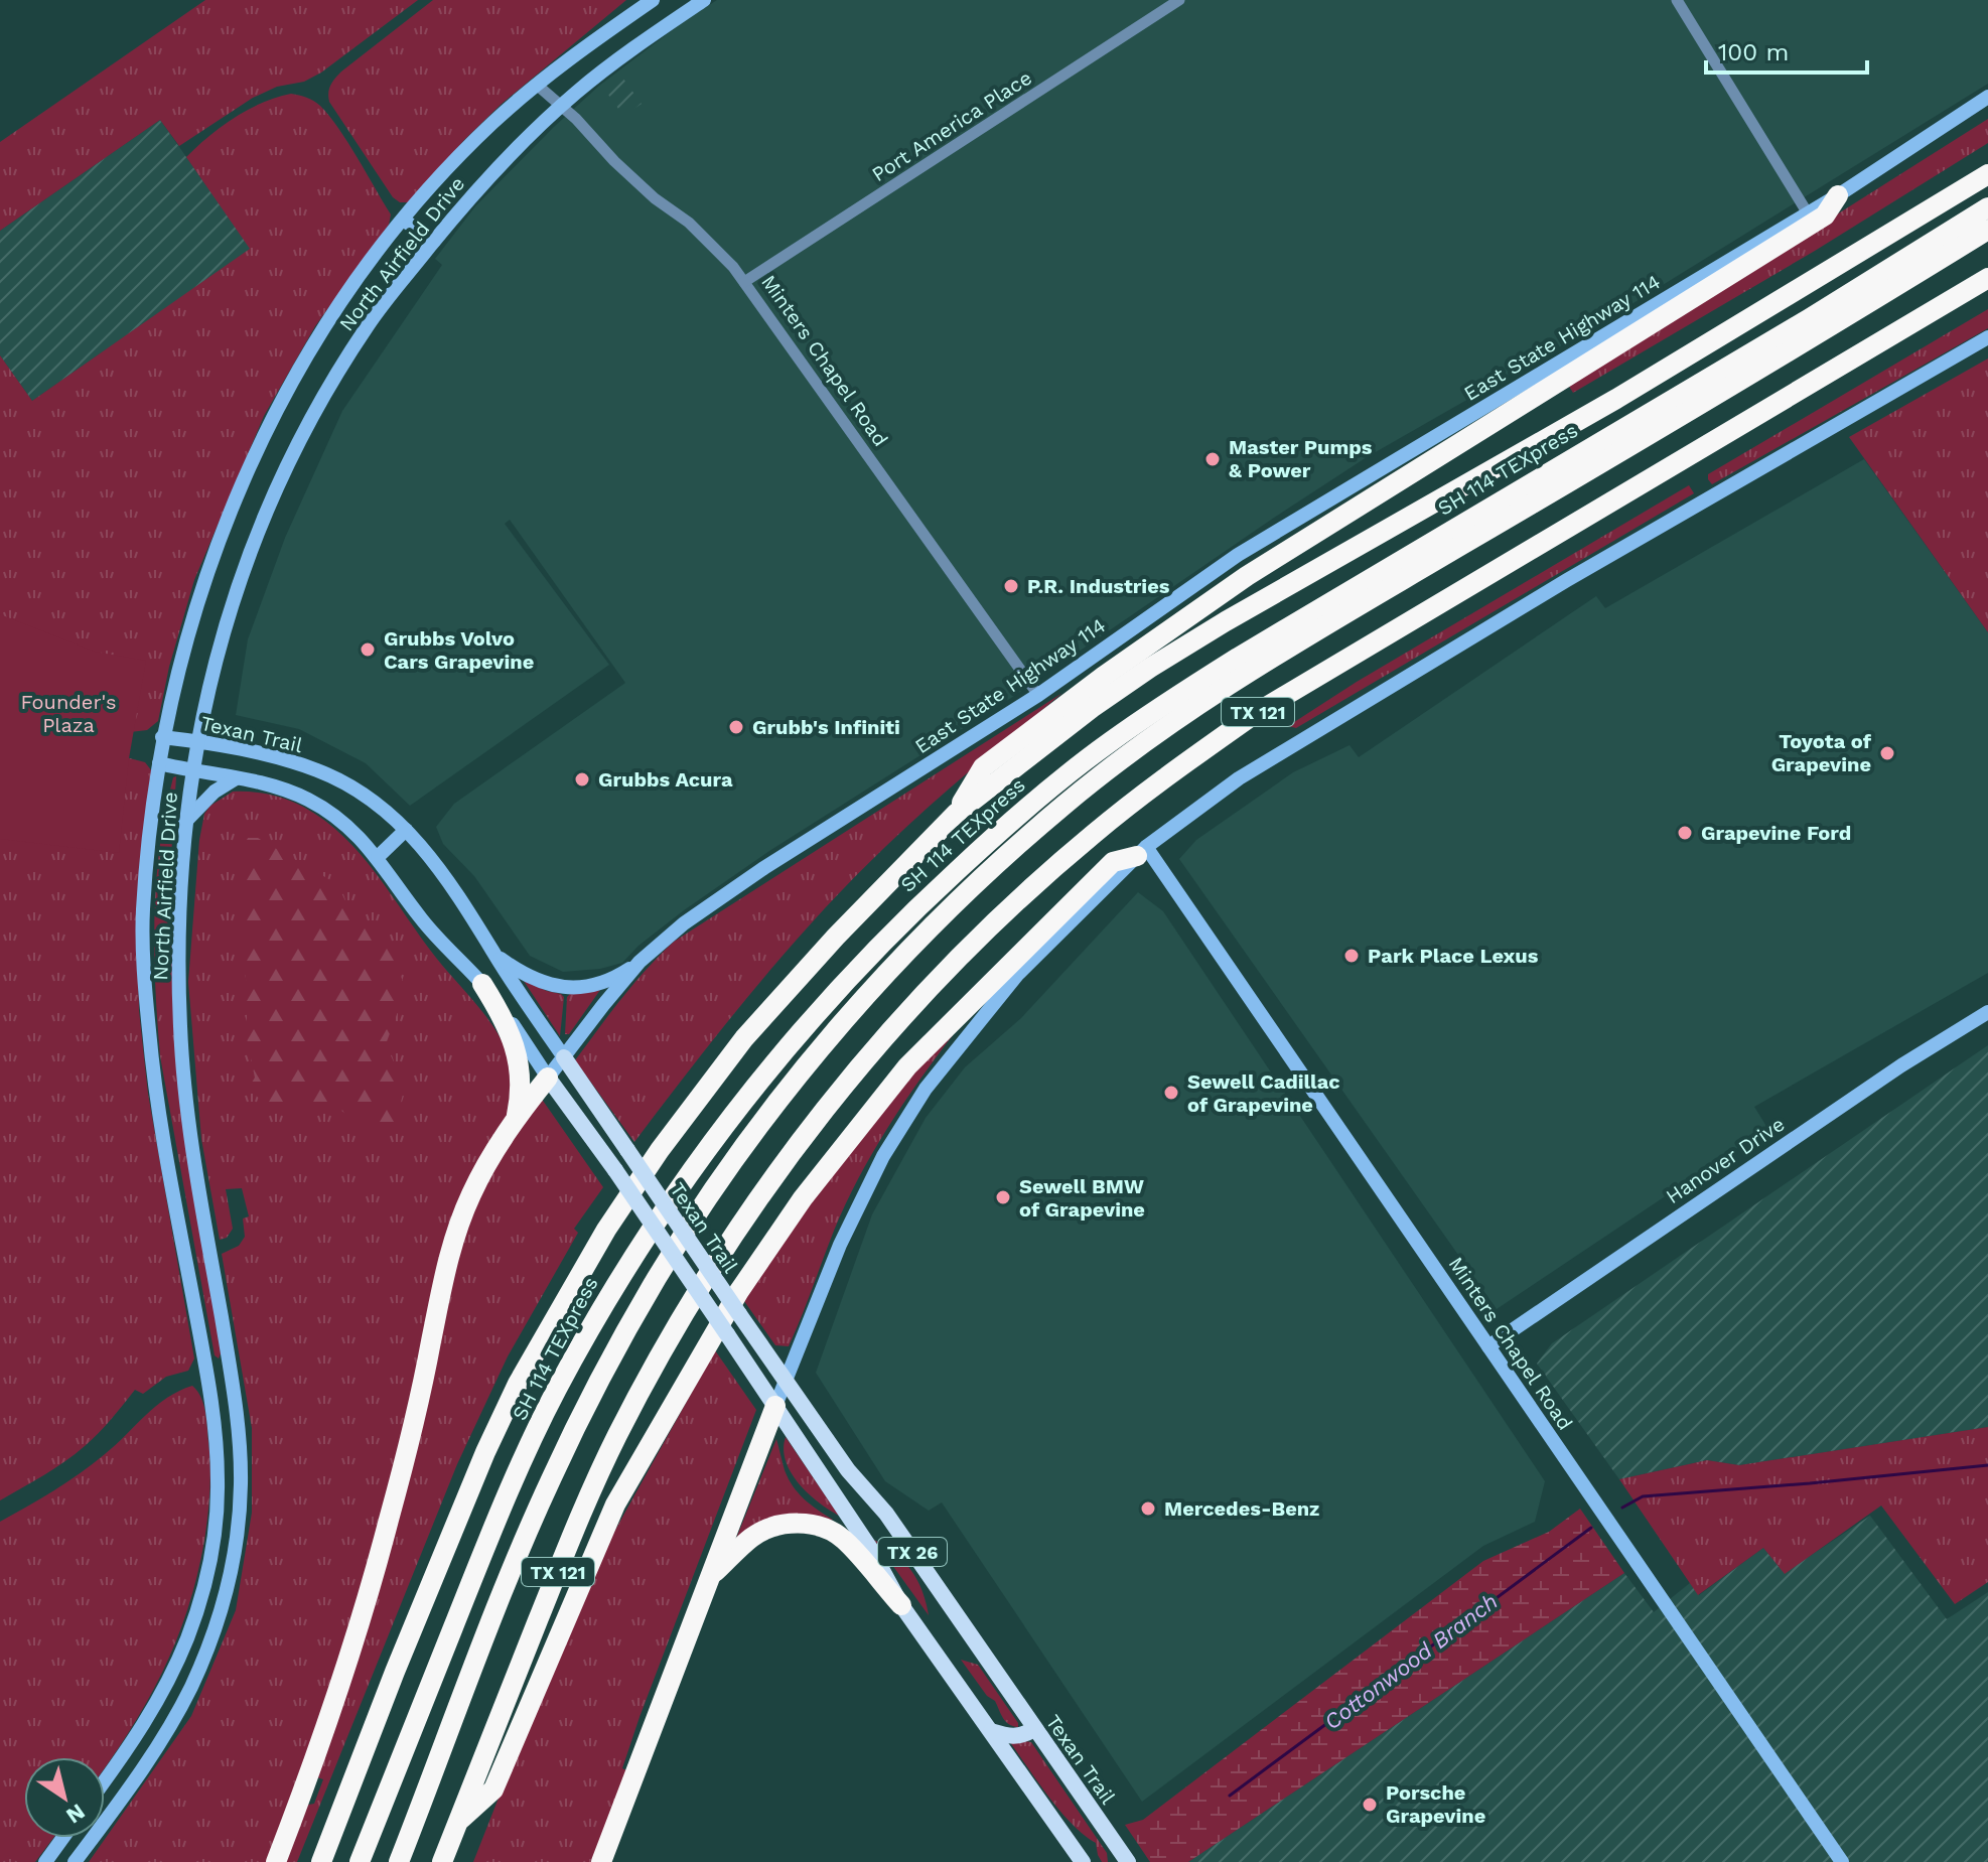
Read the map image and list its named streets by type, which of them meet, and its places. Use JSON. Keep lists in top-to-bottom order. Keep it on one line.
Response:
{"streets":{"highway":["SH 114 TEXpress","TX 121"],"main road":["North Airfield Drive","East State Highway 114","Minters Chapel Road","Texan Trail","Hanover Drive","TX 26"],"street":["Port America Place"]},"crossings":[["Port America Place","Minters Chapel Road"],["North Airfield Drive","Minters Chapel Road"],["North Airfield Drive","Texan Trail"],["East State Highway 114","Minters Chapel Road"],["East State Highway 114","Texan Trail"],["Minters Chapel Road","Hanover Drive"]],"water":["Cottonwood Branch"],"parks":["Founder's Plaza"],"places":["Master Pumps & Power","P.R. Industries","Grubbs Volvo Cars Grapevine","Grubb's Infiniti","Toyota of Grapevine","Grubbs Acura","Grapevine Ford","Park Place Lexus","Sewell Cadillac of Grapevine","Sewell BMW of Grapevine","Mercedes-Benz","Porsche Grapevine"],"scale_bar":"100 m","north":"bottom right"}
